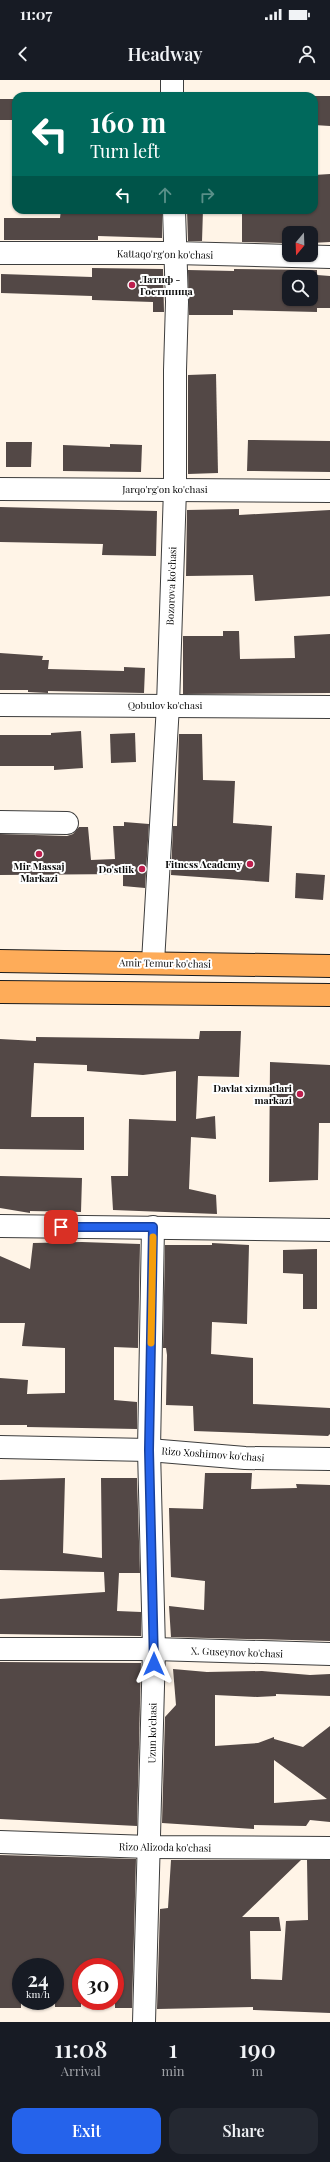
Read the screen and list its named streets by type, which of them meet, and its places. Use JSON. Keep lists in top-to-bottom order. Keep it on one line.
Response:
{"streets":{"main road":["Amir Temur ko'chasi"],"street":["Kattaqo'rg'on ko'chasi","Jarqo'rg'on ko'chasi","Bozorova ko'chasi","Qobulov ko'chasi","Rizo Xoshimov ko'chasi","X. Guseynov ko'chasi","Uzun ko'chasi","Rizo Alizoda ko'chasi"]},"crossings":[["Kattaqo'rg'on ko'chasi","Bozorova ko'chasi"],["Jarqo'rg'on ko'chasi","Bozorova ko'chasi"],["Bozorova ko'chasi","Qobulov ko'chasi"],["Bozorova ko'chasi","Amir Temur ko'chasi"],["Rizo Xoshimov ko'chasi","Uzun ko'chasi"],["X. Guseynov ko'chasi","Uzun ko'chasi"],["Uzun ko'chasi","Rizo Alizoda ko'chasi"]],"places":["Латиф - Гостиница","Mir Massaj Markazi","Fitness Academy","Do'stlik","Davlat xizmatlari markazi"],"north":"bottom","page":{"status":"11:07","header":"Headway","turn":["160 m","Turn left"],"speed":"24 km/h","limit":"30","eta":["11:08","Arrival","1","min","190","m"],"buttons":["Exit","Share"]}}
